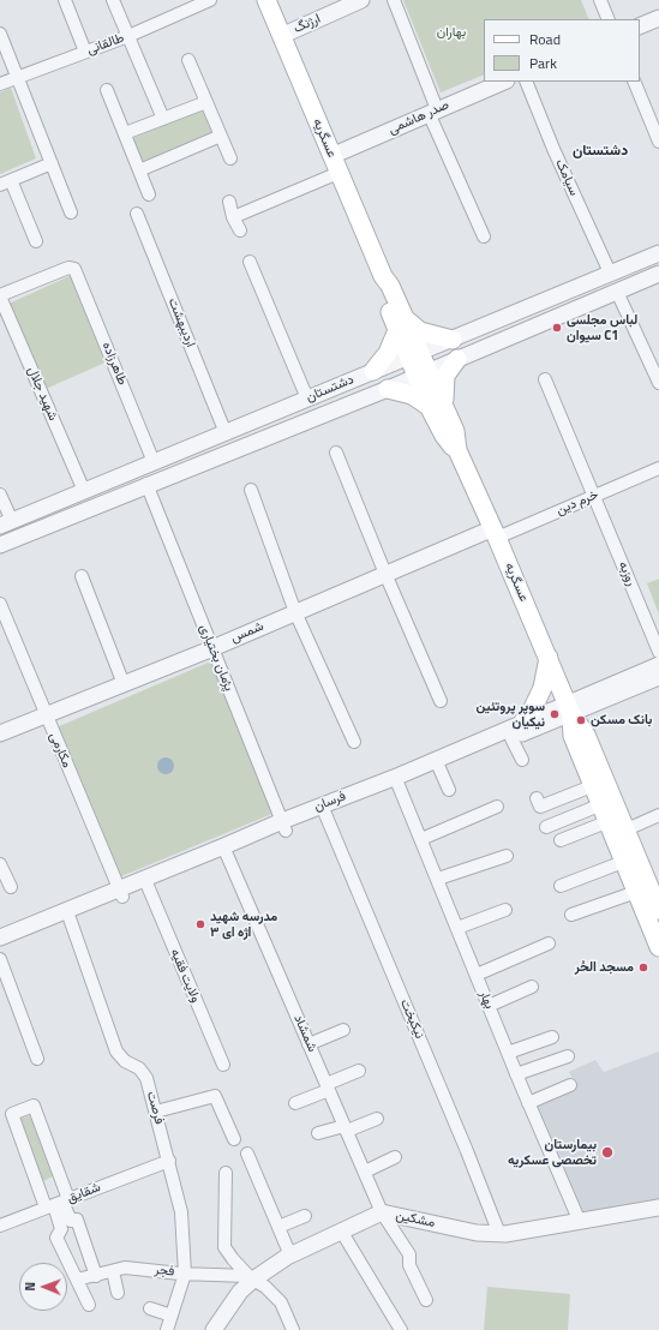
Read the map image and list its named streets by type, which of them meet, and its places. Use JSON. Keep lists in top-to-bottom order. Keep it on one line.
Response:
{"streets":{"main road":["عسگریه"],"street":["ارژنگ","طالقانی","صدر هاشمی","سیامک","اردیبهشت","طاهرزاده","دشتستان","شهید جلال","خرم دین","روزبه","شمس","پژمان بختیاری","مکارمی","فرسان","ولایت فقیه","بهار","نیکبخت","شمشاد","فرصت","شقایق","مشکین","فجر"]},"crossings":[["ارژنگ","عسگریه"],["صدر هاشمی","عسگریه"],["عسگریه","دشتستان"],["عسگریه","خرم دین"],["عسگریه","شمس"],["عسگریه","فرسان"],["سیامک","دشتستان"],["اردیبهشت","دشتستان"],["طاهرزاده","دشتستان"],["طاهرزاده","شهید جلال"],["دشتستان","شهید جلال"],["دشتستان","پژمان بختیاری"],["خرم دین","روزبه"],["خرم دین","شمس"],["شمس","پژمان بختیاری"],["شمس","مکارمی"],["پژمان بختیاری","فرسان"],["مکارمی","فرسان"],["فرسان","ولایت فقیه"],["فرسان","بهار"],["فرسان","نیکبخت"],["فرسان","شمشاد"],["فرسان","فرصت"],["بهار","مشکین"],["نیکبخت","مشکین"],["شمشاد","مشکین"],["فرصت","شقایق"],["فرصت","فجر"],["مشکین","فجر"]],"districts":["دشتستان"],"parks":["بهاران"],"places":["لباس مجلسی سیوان C1","سوپر پروتئین نیکیان","بانک مسکن","مدرسه شهید اژه ای ۳","مسجد الحُر","بیمارستان تخصصی عسکریه"],"legend":["Road","Park"],"north":"left"}
